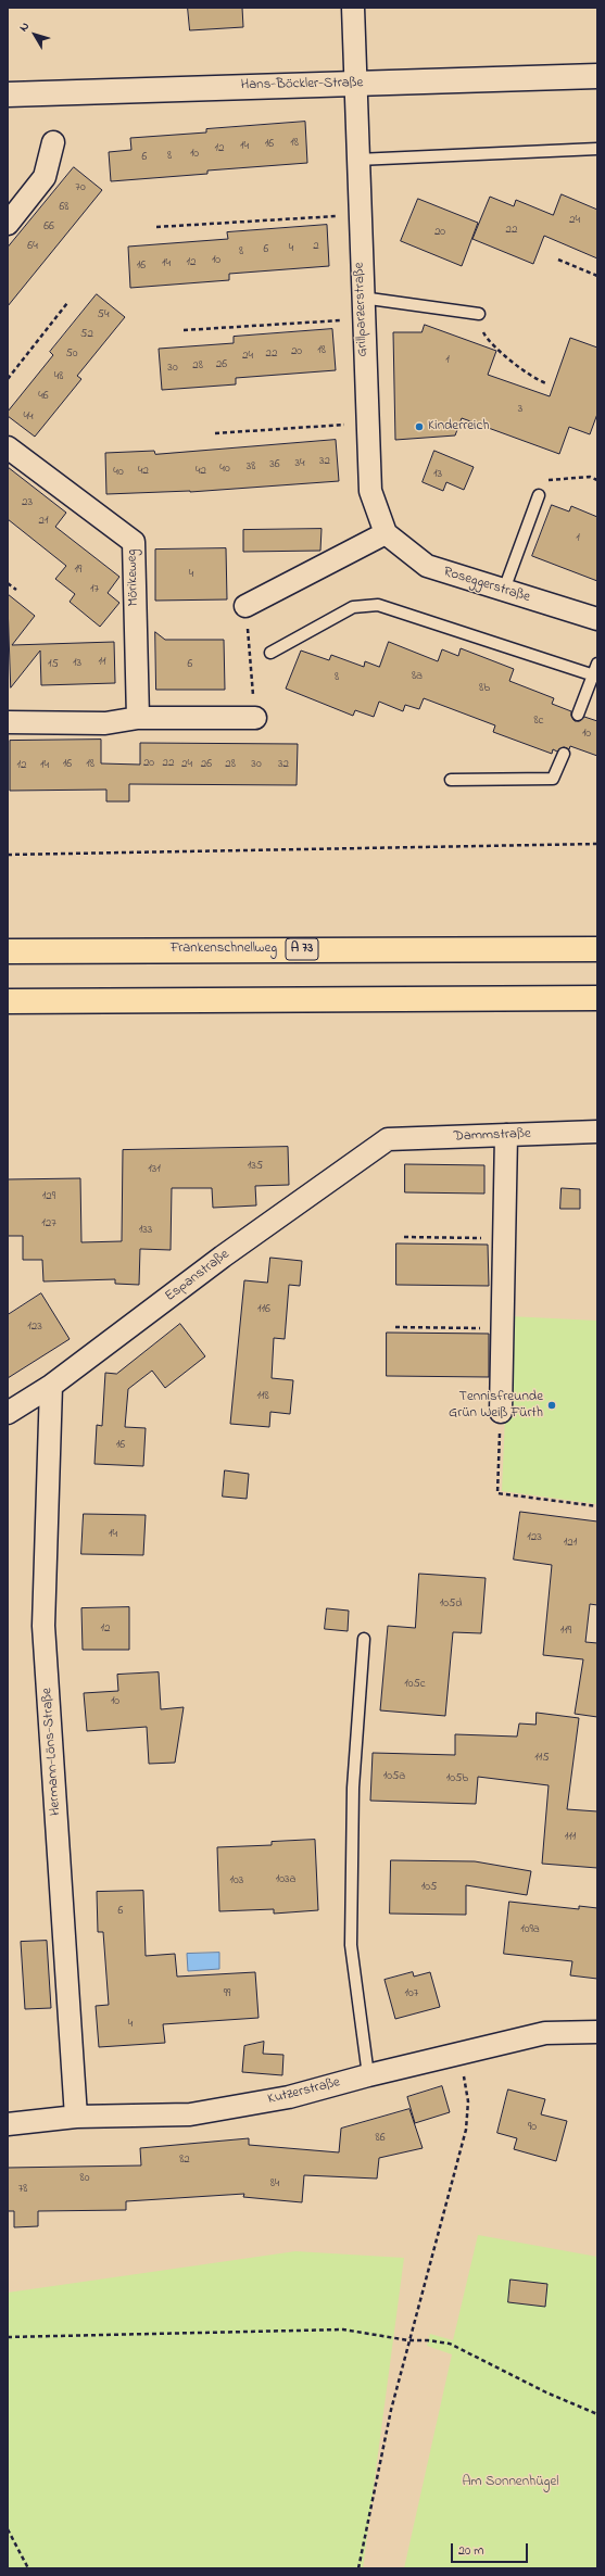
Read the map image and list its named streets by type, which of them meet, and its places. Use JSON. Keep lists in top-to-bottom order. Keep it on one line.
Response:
{"streets":{"highway":["Frankenschnellweg","A 73"],"main road":["Hans-Böckler-Straße"],"street":["Grillparzerstraße","Mörikeweg","Roseggerstraße","Dammstraße","Espanstraße","Hermann-Löns-Straße","Kutzerstraße"]},"crossings":[["Hans-Böckler-Straße","Grillparzerstraße"],["Grillparzerstraße","Roseggerstraße"],["Dammstraße","Espanstraße"],["Espanstraße","Hermann-Löns-Straße"],["Hermann-Löns-Straße","Kutzerstraße"]],"parks":["Am Sonnenhügel"],"places":["Kinderreich","Tennisfreunde Grün Weiß Fürth"],"house_numbers":["18","16","14","12","10","8","6","70","68","24","66","22","20","64","2","4","6","8","10","12","14","16","54","52","18","20","50","22","24","1","26","28","30","48","46","3","44","32","34","36","38","40","42","42","40","13","23","21","1","19","4","17","11","13","15","6","8a","8","8b","8c","10","20","22","16","18","24","26","28","30","32","12","14","135","131","129","127","133","116","123","118","16","14","123","121","105d","12","119","105c","10","115","105a","105b","111","103a","103","105","6","109a","99","107","4","90","86","82","80","84","78"],"scale_bar":"20 m","north":"top left"}
